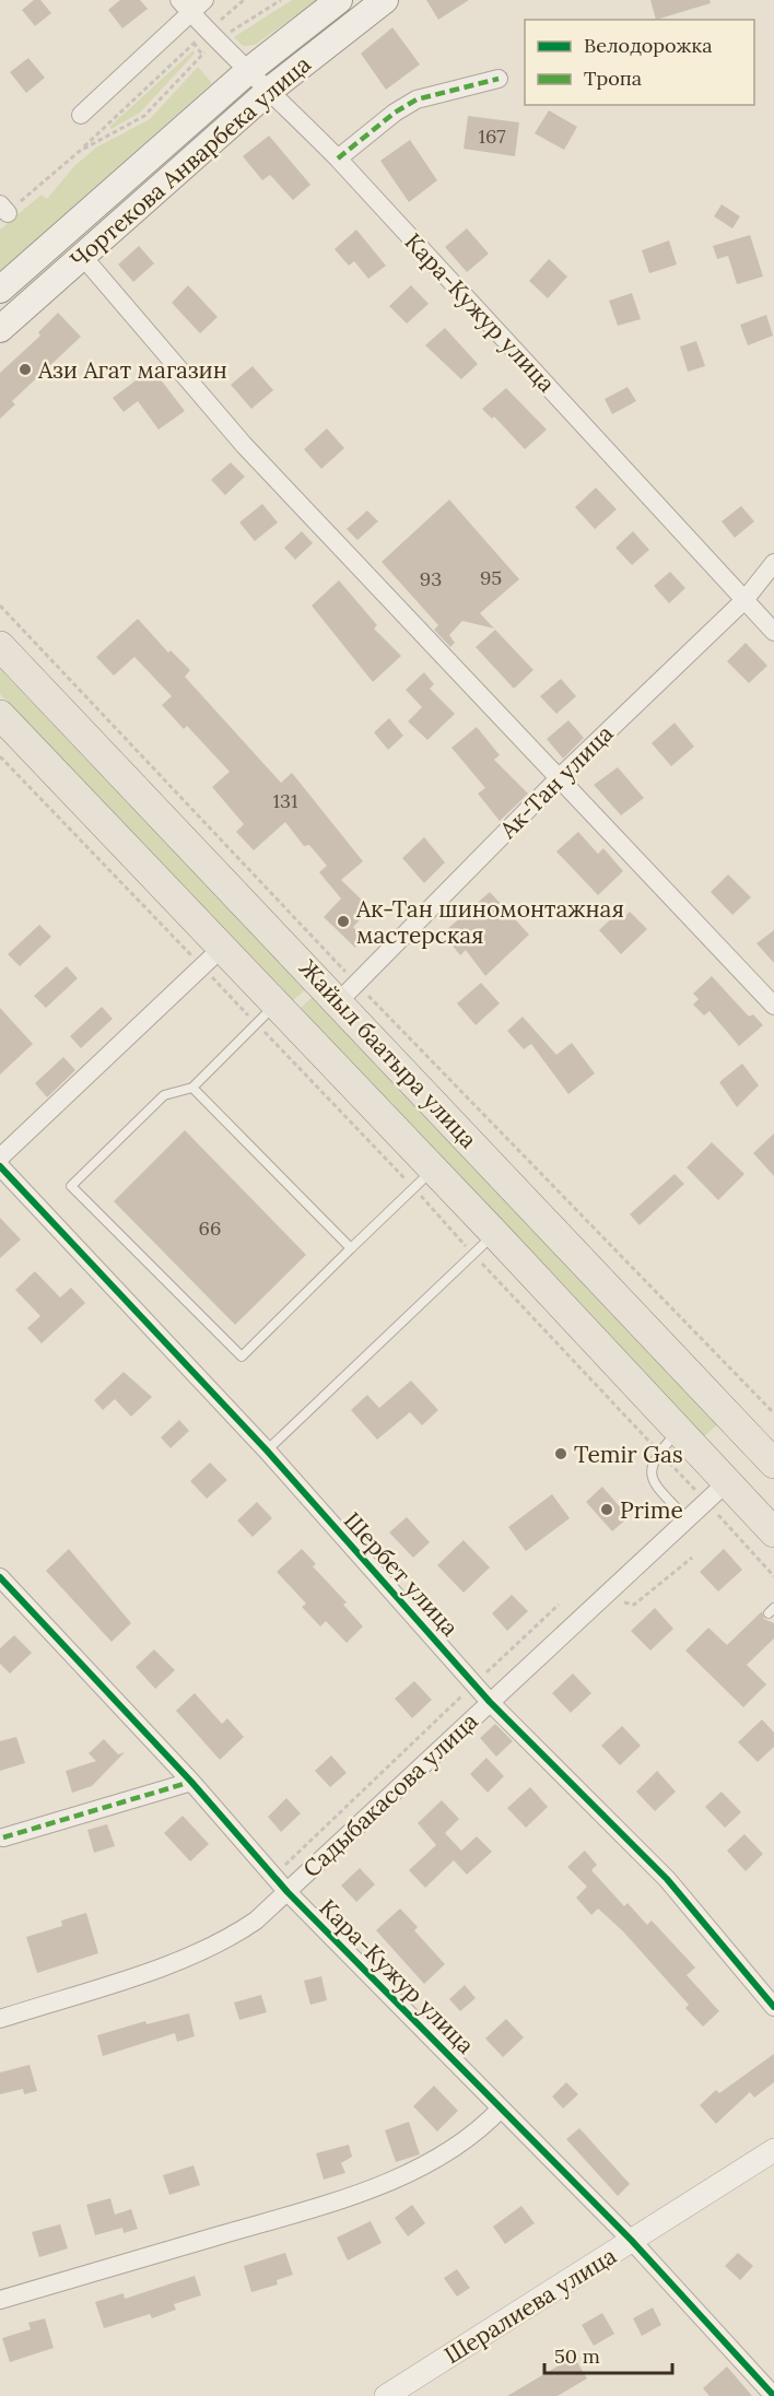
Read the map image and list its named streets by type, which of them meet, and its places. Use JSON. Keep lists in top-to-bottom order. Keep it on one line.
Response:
{"streets":{"main road":["Чортекова Анварбека улица","Жайыл баатыра улица"],"street":["Кара-Кужур улица","Ак-Тан улица","Шербет улица","Садыбакасова улица","Шералиева улица"]},"crossings":[["Чортекова Анварбека улица","Кара-Кужур улица"],["Кара-Кужур улица","Ак-Тан улица"],["Кара-Кужур улица","Садыбакасова улица"],["Кара-Кужур улица","Шералиева улица"],["Ак-Тан улица","Жайыл баатыра улица"],["Жайыл баатыра улица","Садыбакасова улица"],["Шербет улица","Садыбакасова улица"]],"places":["Ази Агат магазин","Ак-Тан шиномонтажная мастерская","Temir Gas","Prime"],"house_numbers":["167","95","93","131","66"],"legend":["Велодорожка","Тропа"],"scale_bar":"50 m"}
